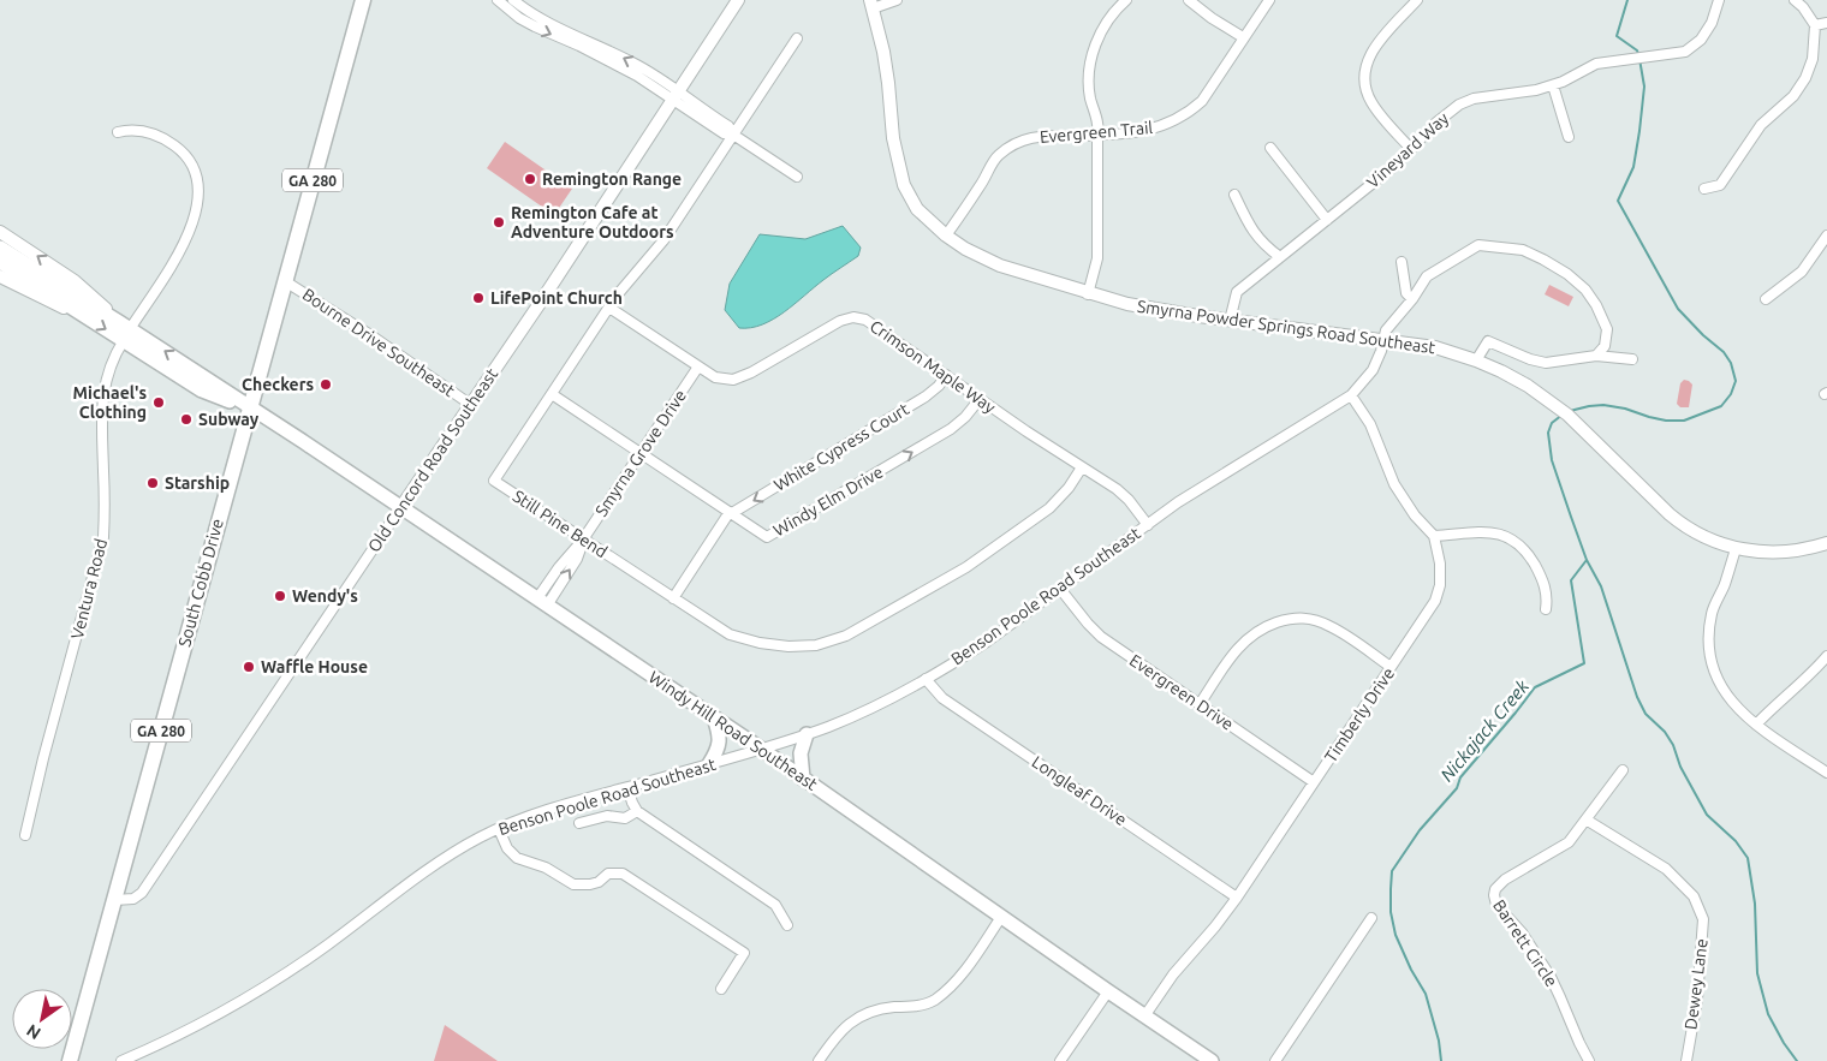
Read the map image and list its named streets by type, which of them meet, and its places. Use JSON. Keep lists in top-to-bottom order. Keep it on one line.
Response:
{"streets":{"main road":["GA 280","South Cobb Drive","Windy Hill Road Southeast"],"street":["Evergreen Trail","Vineyard Way","Smyrna Powder Springs Road Southeast","Bourne Drive Southeast","Crimson Maple Way","White Cypress Court","Smyrna Grove Drive","Old Concord Road Southeast","Windy Elm Drive","Still Pine Bend","Ventura Road","Benson Poole Road Southeast","Evergreen Drive","Timberly Drive","Longleaf Drive","Barrett Circle","Dewey Lane"]},"crossings":[["Evergreen Trail","Smyrna Powder Springs Road Southeast"],["Vineyard Way","Smyrna Powder Springs Road Southeast"],["Smyrna Powder Springs Road Southeast","Benson Poole Road Southeast"],["Bourne Drive Southeast","Old Concord Road Southeast"],["Bourne Drive Southeast","South Cobb Drive"],["Crimson Maple Way","White Cypress Court"],["Crimson Maple Way","Smyrna Grove Drive"],["Crimson Maple Way","Windy Elm Drive"],["Crimson Maple Way","Still Pine Bend"],["Crimson Maple Way","Benson Poole Road Southeast"],["White Cypress Court","Windy Elm Drive"],["Smyrna Grove Drive","Windy Elm Drive"],["Smyrna Grove Drive","Still Pine Bend"],["Smyrna Grove Drive","Windy Hill Road Southeast"],["Old Concord Road Southeast","South Cobb Drive"],["Old Concord Road Southeast","Windy Hill Road Southeast"],["Windy Elm Drive","Still Pine Bend"],["South Cobb Drive","Windy Hill Road Southeast"],["Ventura Road","Windy Hill Road Southeast"],["Benson Poole Road Southeast","Evergreen Drive"],["Benson Poole Road Southeast","Windy Hill Road Southeast"],["Benson Poole Road Southeast","Longleaf Drive"],["Evergreen Drive","Timberly Drive"],["Timberly Drive","Windy Hill Road Southeast"],["Timberly Drive","Longleaf Drive"],["Barrett Circle","Dewey Lane"]],"one_way":["White Cypress Court","Windy Elm Drive"],"water":["Nickajack Creek"],"places":["Remington Range","Remington Cafe at Adventure Outdoors","LifePoint Church","Checkers","Michael's Clothing","Subway","Starship","Wendy's","Waffle House"],"north":"bottom left"}
